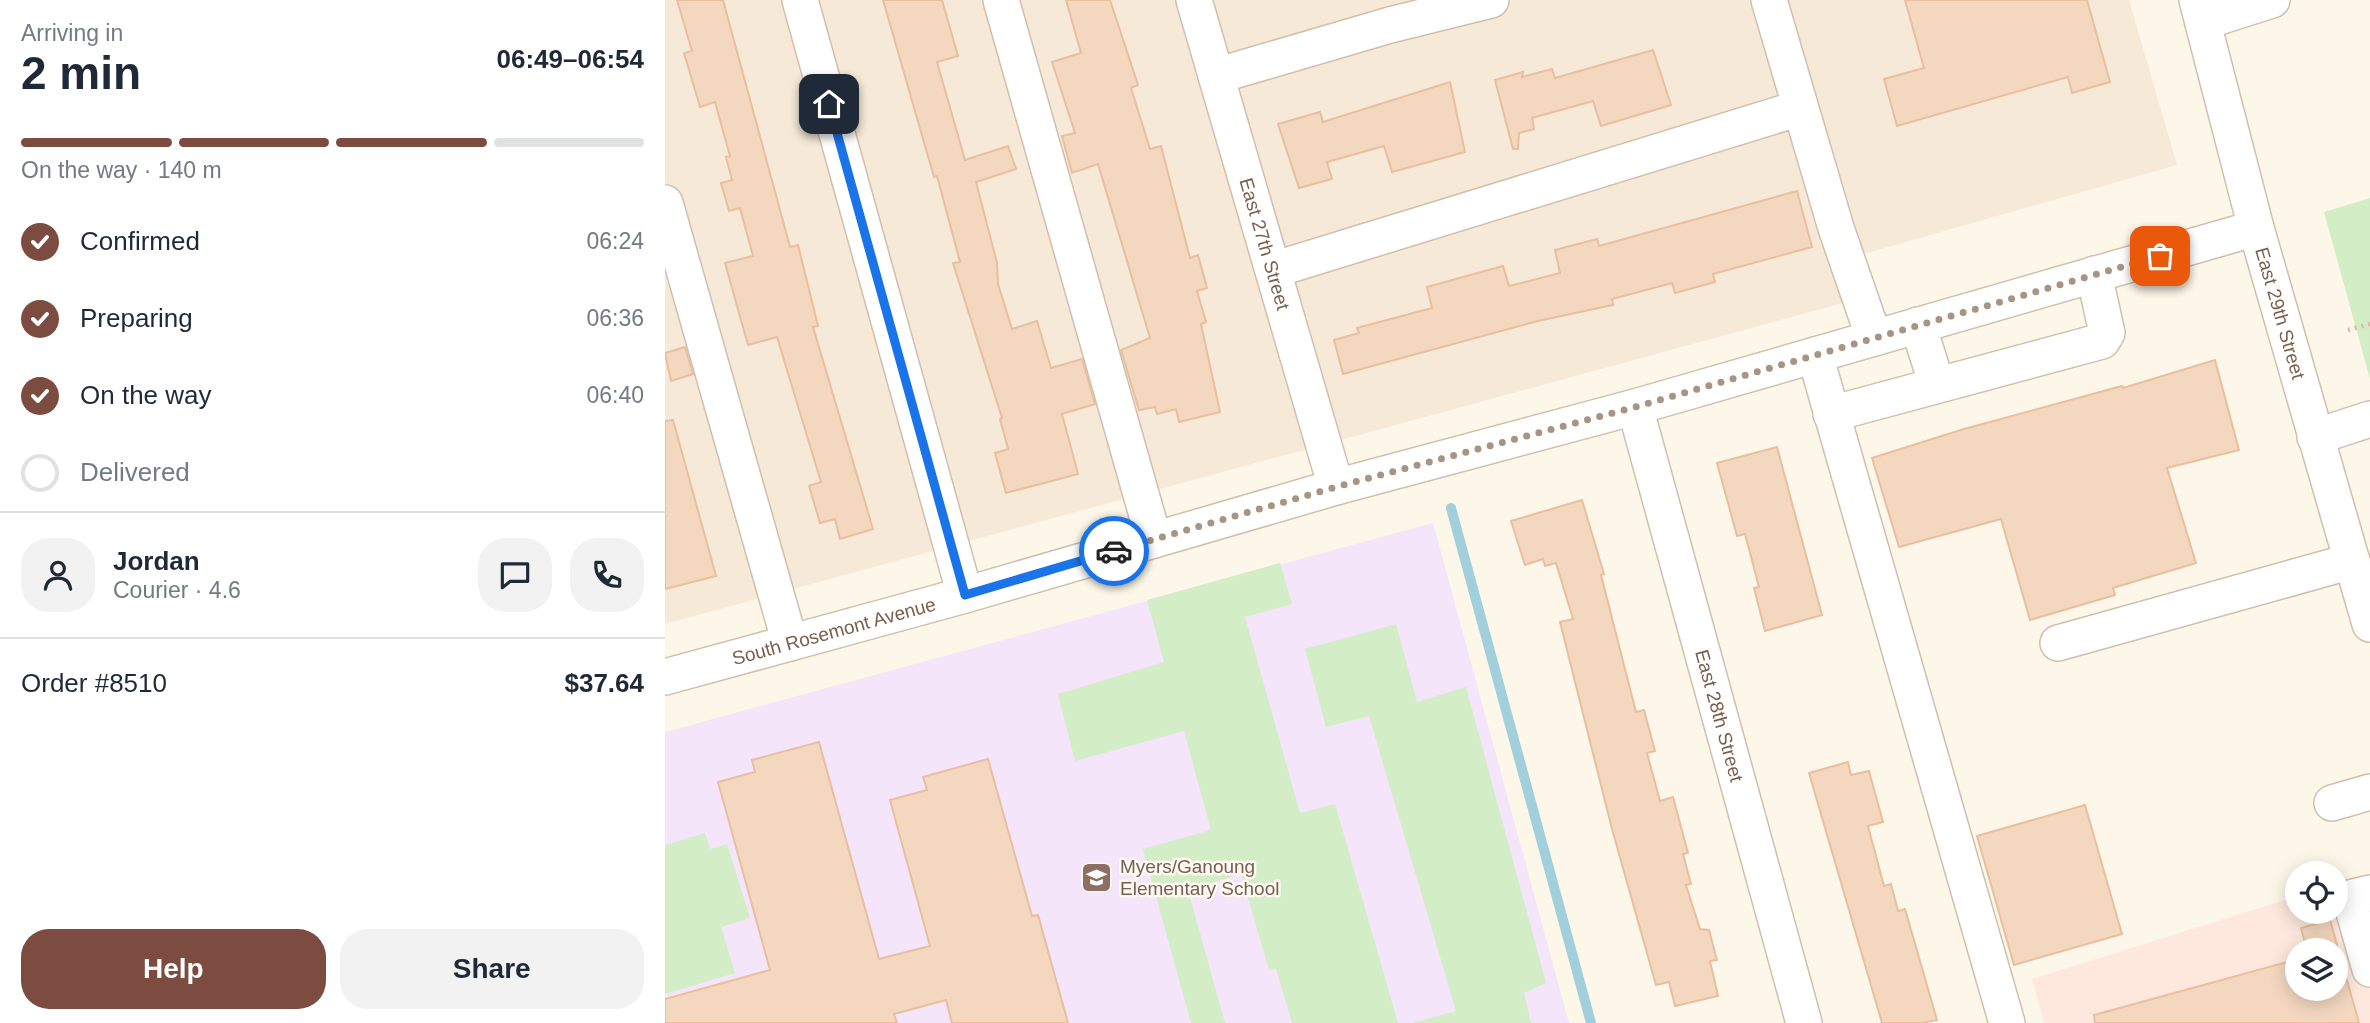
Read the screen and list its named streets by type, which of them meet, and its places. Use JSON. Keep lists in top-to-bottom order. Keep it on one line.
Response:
{"streets":{"street":["East 27th Street","East 29th Street","South Rosemont Avenue","East 28th Street"]},"crossings":[["East 27th Street","South Rosemont Avenue"],["East 29th Street","South Rosemont Avenue"],["South Rosemont Avenue","East 28th Street"]],"places":{"school or university":["Myers/Ganoung Elementary School"]},"page":{"heading":["2 min","Arriving in","06:49–06:54"],"panel":["Jordan","Courier · 4.6","Order #8510","$37.64"],"bar":"On the way · 140 m","list":[["Confirmed","06:24"],["Preparing","06:36"],["On the way","06:40"],"Delivered"],"buttons":["Help","Share"]}}
